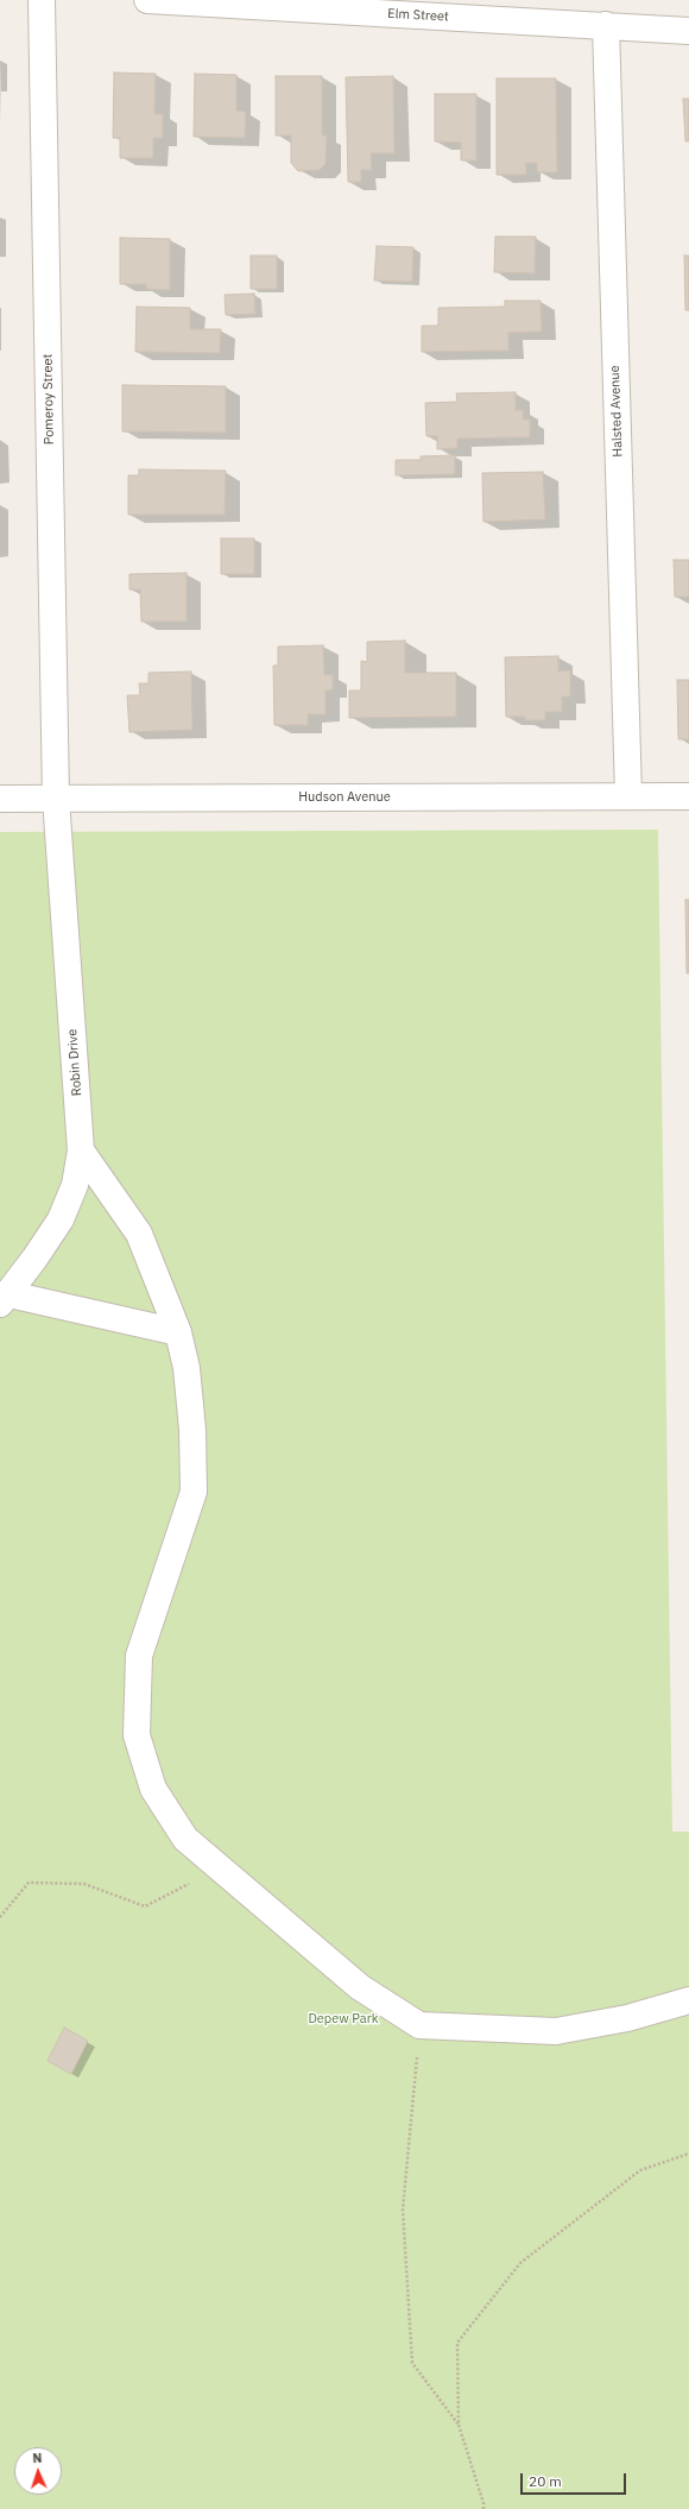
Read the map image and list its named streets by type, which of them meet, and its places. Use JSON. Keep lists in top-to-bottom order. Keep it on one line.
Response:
{"streets":{"street":["Elm Street","Pomeroy Street","Halsted Avenue","Hudson Avenue","Robin Drive"]},"crossings":[["Elm Street","Halsted Avenue"],["Pomeroy Street","Hudson Avenue"],["Pomeroy Street","Robin Drive"],["Halsted Avenue","Hudson Avenue"],["Hudson Avenue","Robin Drive"]],"parks":["Depew Park"],"scale_bar":"20 m","north":"top"}
